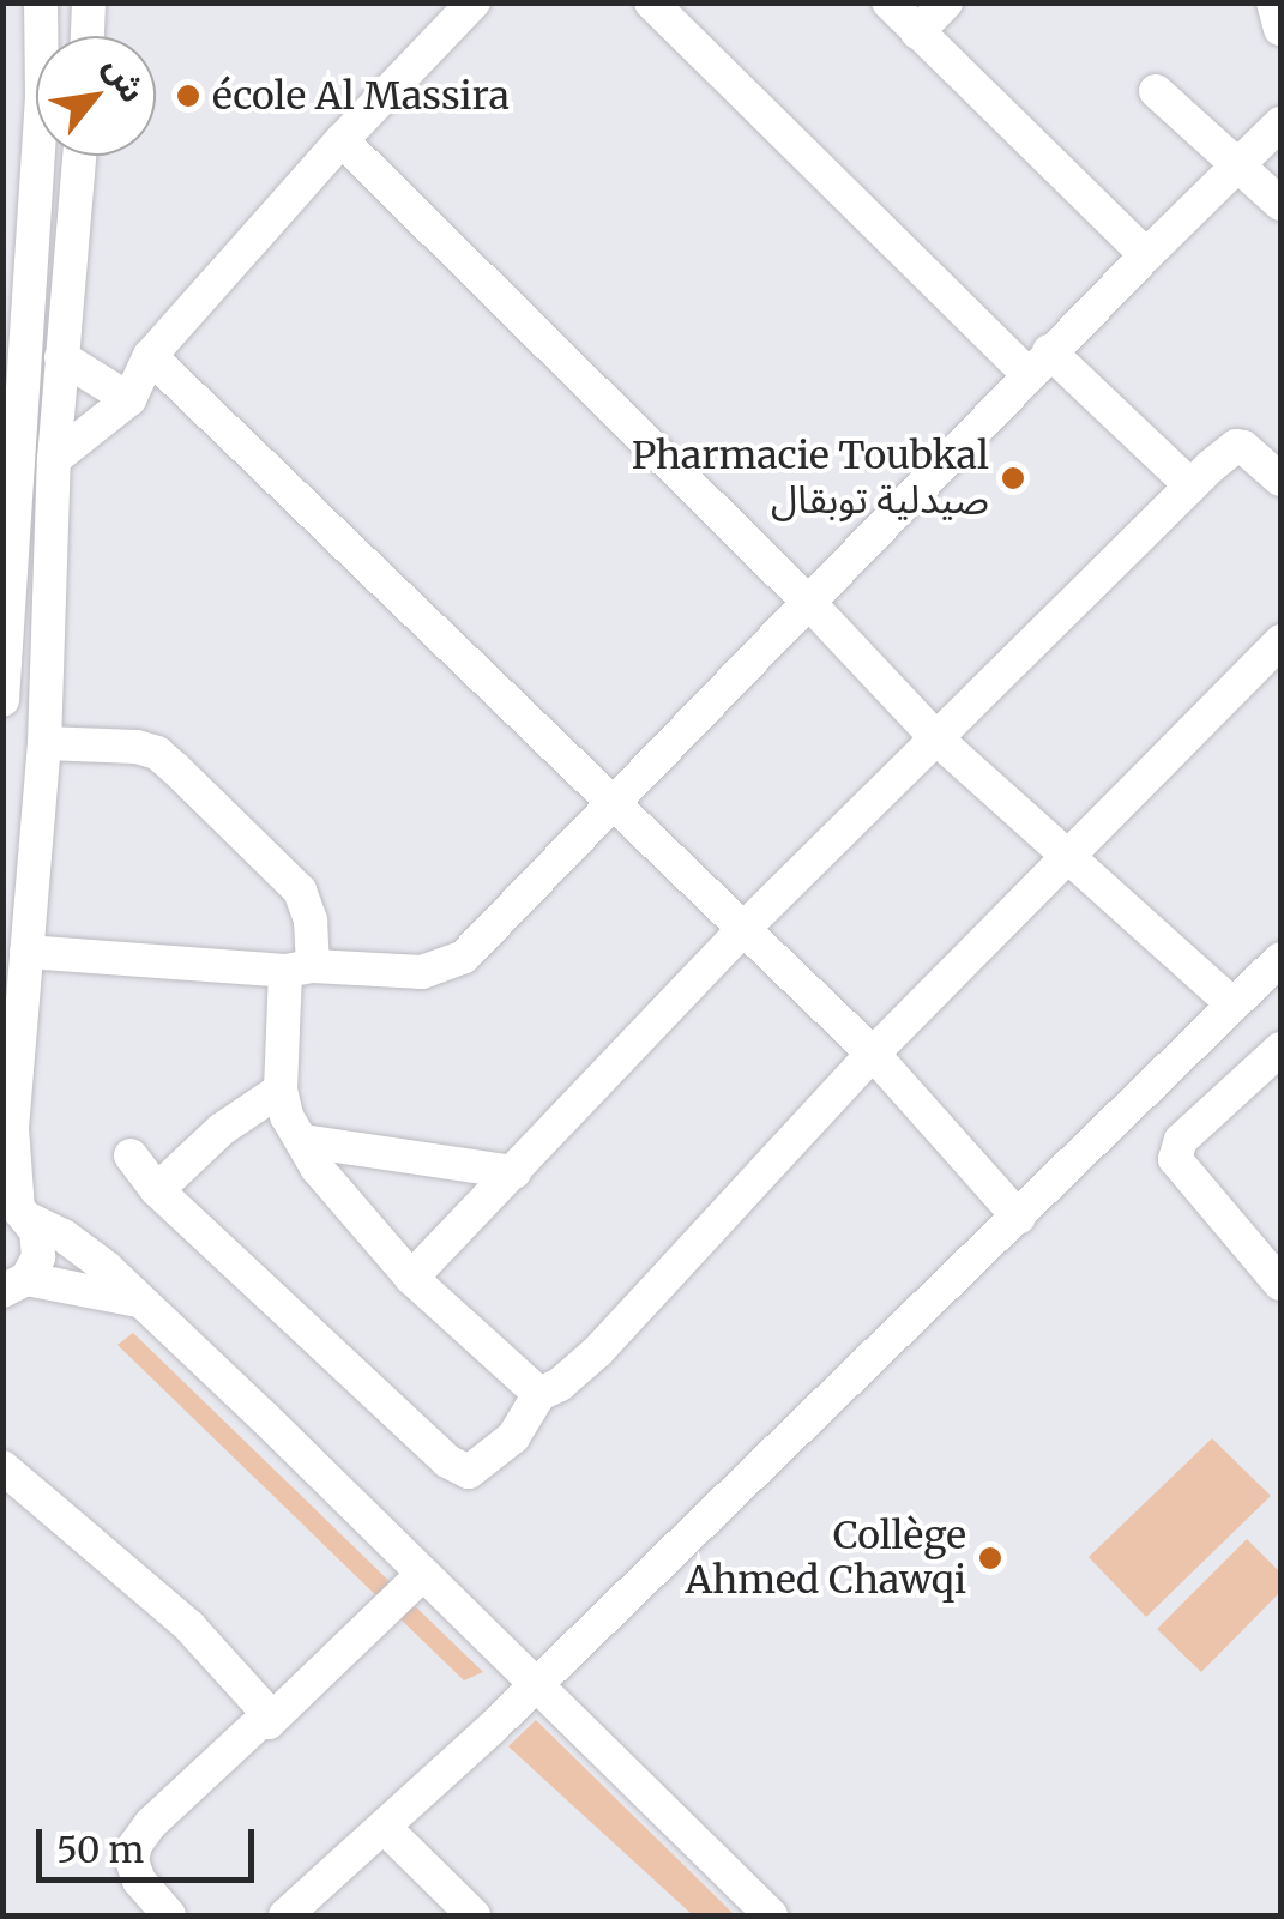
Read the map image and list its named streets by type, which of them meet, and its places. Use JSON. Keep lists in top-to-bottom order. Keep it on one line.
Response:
{"places":["école Al Massira","Pharmacie Toubkal صيدلية توبقال","Collège Ahmed Chawqi"],"scale_bar":"50 m","north":"top right"}
